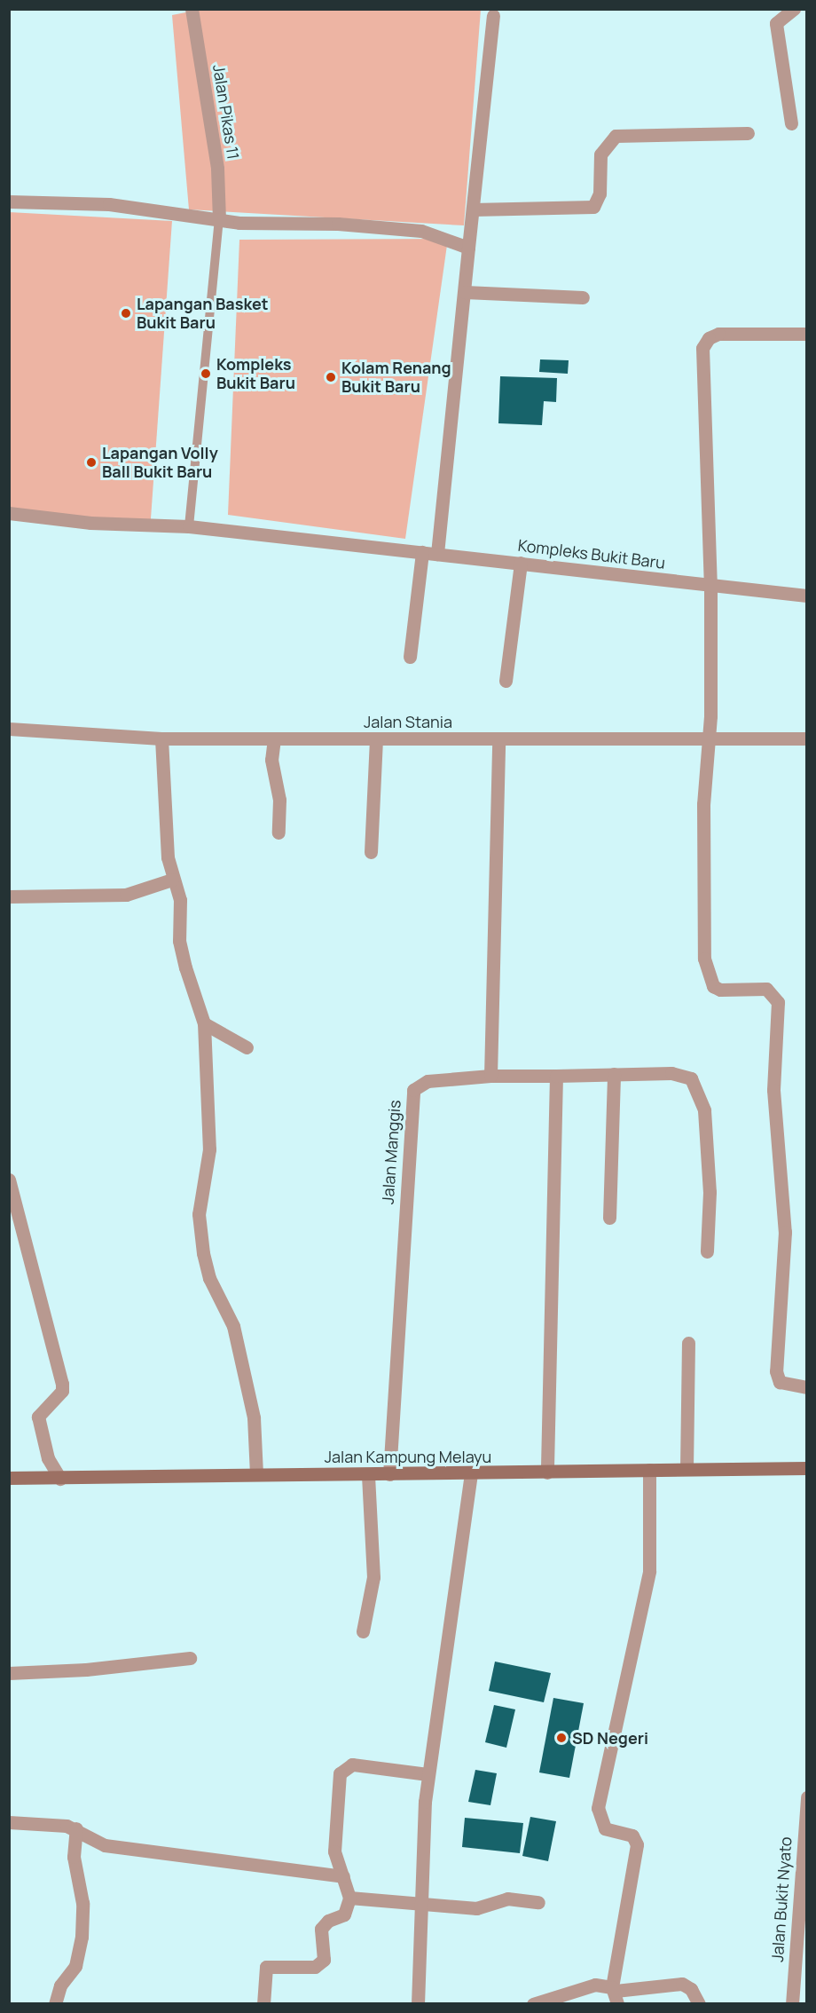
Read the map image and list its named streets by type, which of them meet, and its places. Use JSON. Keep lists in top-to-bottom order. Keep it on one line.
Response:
{"streets":{"main road":["Jalan Kampung Melayu"],"street":["Jalan Pikas 11","Kompleks Bukit Baru","Jalan Stania","Jalan Manggis","Jalan Bukit Nyato"]},"crossings":[["Jalan Manggis","Jalan Kampung Melayu"]],"places":["Lapangan Basket Bukit Baru","Kompleks Bukit Baru","Kolam Renang Bukit Baru","Lapangan Volly Ball Bukit Baru","SD Negeri"]}
